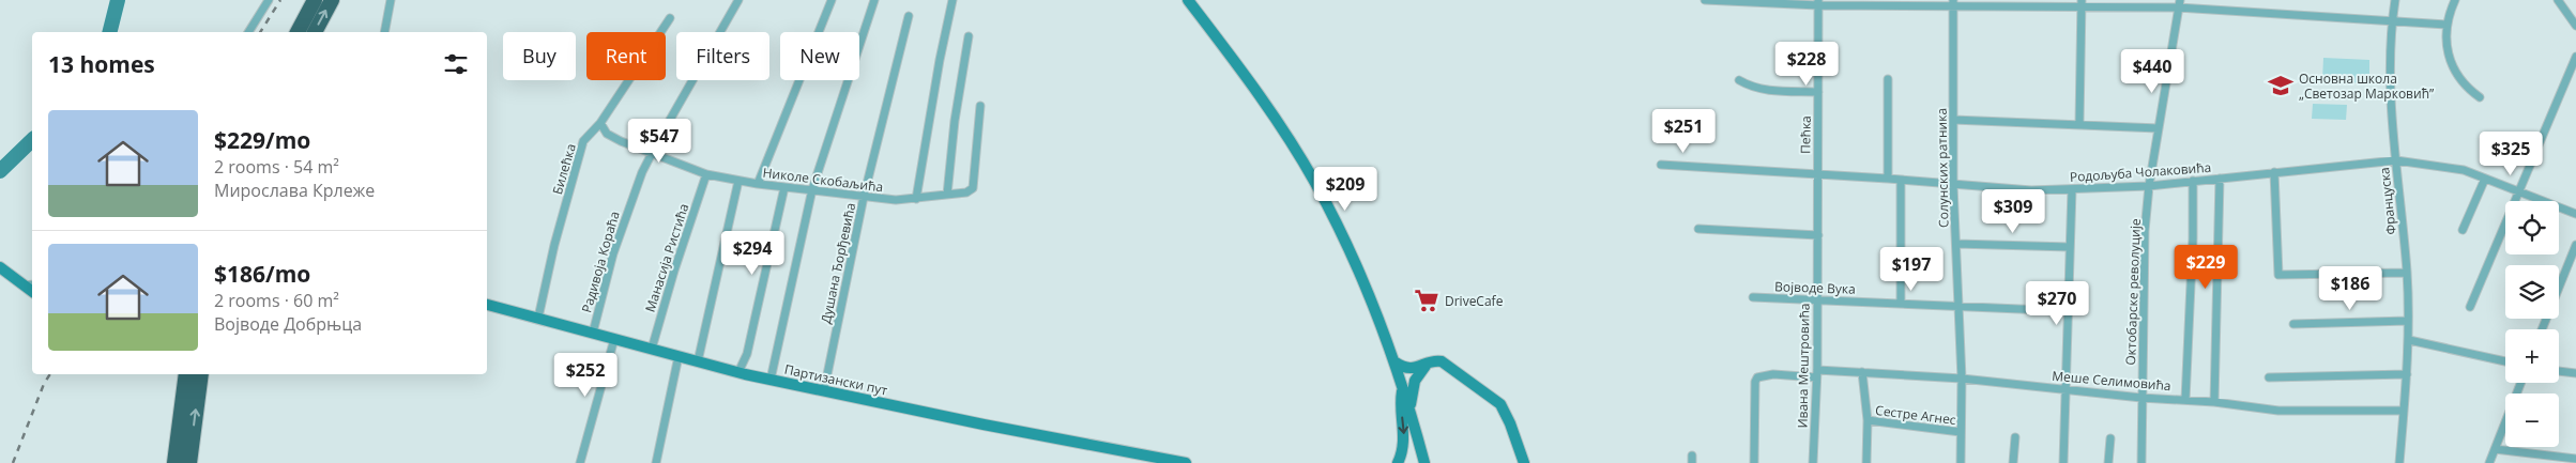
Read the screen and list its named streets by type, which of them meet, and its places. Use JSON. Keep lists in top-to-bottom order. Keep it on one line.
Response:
{"streets":{"main road":["Партизански пут"],"street":["Пећка","Солунских ратника","Билећка","Родољуба Чолаковића","Николе Скобаљића","Француска","Манасија Ристића","Радивоја Кораћа","Душана Ђорђевића","Војводе Вука","Октобарске револуције","Ивана Мештровића","Меше Селимовића","Сестре Агнес"]},"crossings":[["Пећка","Родољуба Чолаковића"],["Пећка","Ивана Мештровића"],["Солунских ратника","Родољуба Чолаковића"],["Солунских ратника","Војводе Вука"],["Солунских ратника","Меше Селимовића"],["Солунских ратника","Сестре Агнес"],["Билећка","Николе Скобаљића"],["Билећка","Партизански пут"],["Родољуба Чолаковића","Француска"],["Родољуба Чолаковића","Октобарске револуције"],["Родољуба Чолаковића","Ивана Мештровића"],["Николе Скобаљића","Манасија Ристића"],["Николе Скобаљића","Радивоја Кораћа"],["Николе Скобаљића","Душана Ђорђевића"],["Француска","Меше Селимовића"],["Манасија Ристића","Партизански пут"],["Радивоја Кораћа","Партизански пут"],["Душана Ђорђевића","Партизански пут"],["Војводе Вука","Ивана Мештровића"],["Октобарске револуције","Меше Селимовића"],["Ивана Мештровића","Меше Селимовића"]],"places":{"school or university":["Основна школа „Светозар Марковић”"],"supermarket":["DriveCafe"]},"page":{"chip":["Buy","Rent","Filters","New"],"heading":"13 homes","price":["$228","$440","$251","$547","$325","$209","$309","$294","$229","$197","$186","$270","$252"],"list":[{"name":"$229/mo","note":"2 rooms · 54 m² · Мирослава Крлеже"},{"name":"$186/mo","note":"2 rooms · 60 m² · Војводе Добрњца"}],"map_buttons":["+","−"]}}
